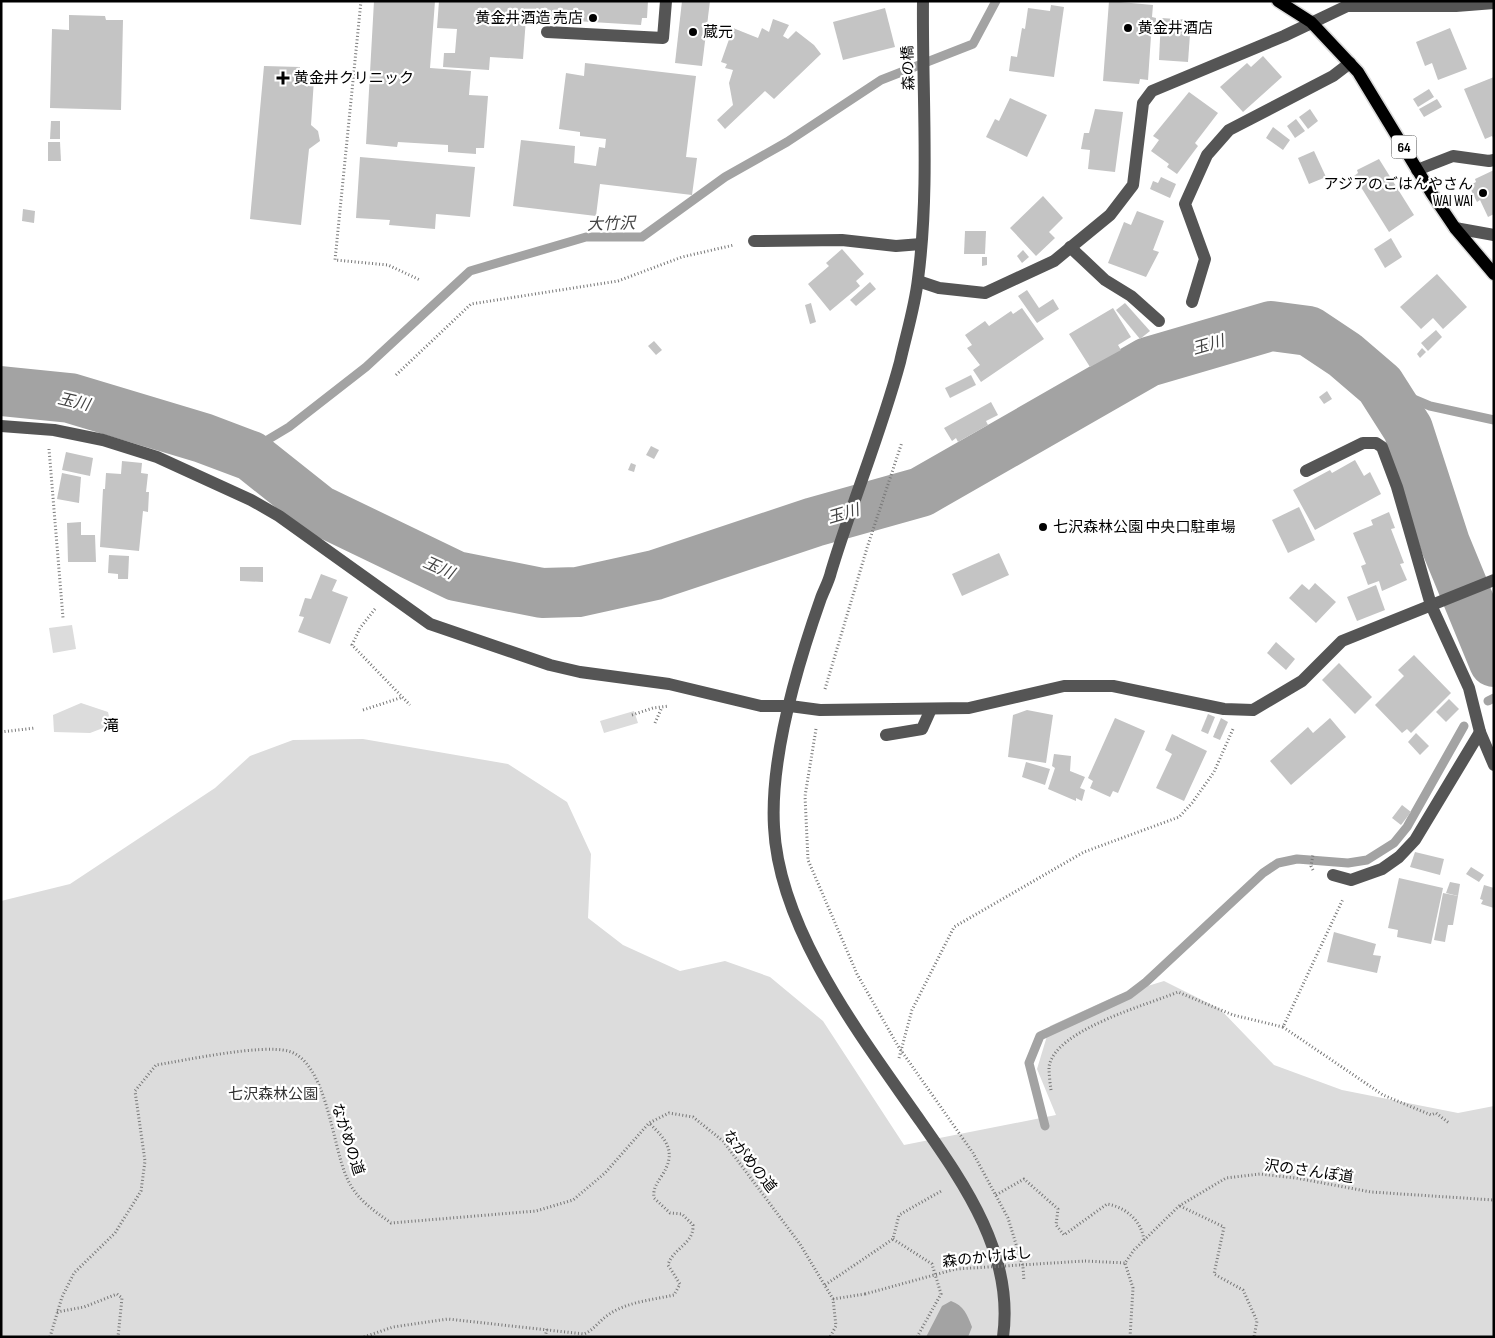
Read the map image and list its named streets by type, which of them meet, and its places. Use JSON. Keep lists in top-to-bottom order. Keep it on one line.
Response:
{"streets":{"main road":["64"],"street":["森の橋"],"path":["ながめの道","沢のさんぽ道","森のかけはし"]},"crossings":[["ながめの道","森のかけはし"],["沢のさんぽ道","森のかけはし"]],"districts":["滝"],"water":["大竹沢","玉川"],"parks":["七沢森林公園"],"places":{"other":["黄金井酒造 売店","黄金井酒店","蔵元","アジアのごはんやさん WAI WAI","七沢森林公園 中央口駐車場"],"health":["黄金井クリニック"]}}
